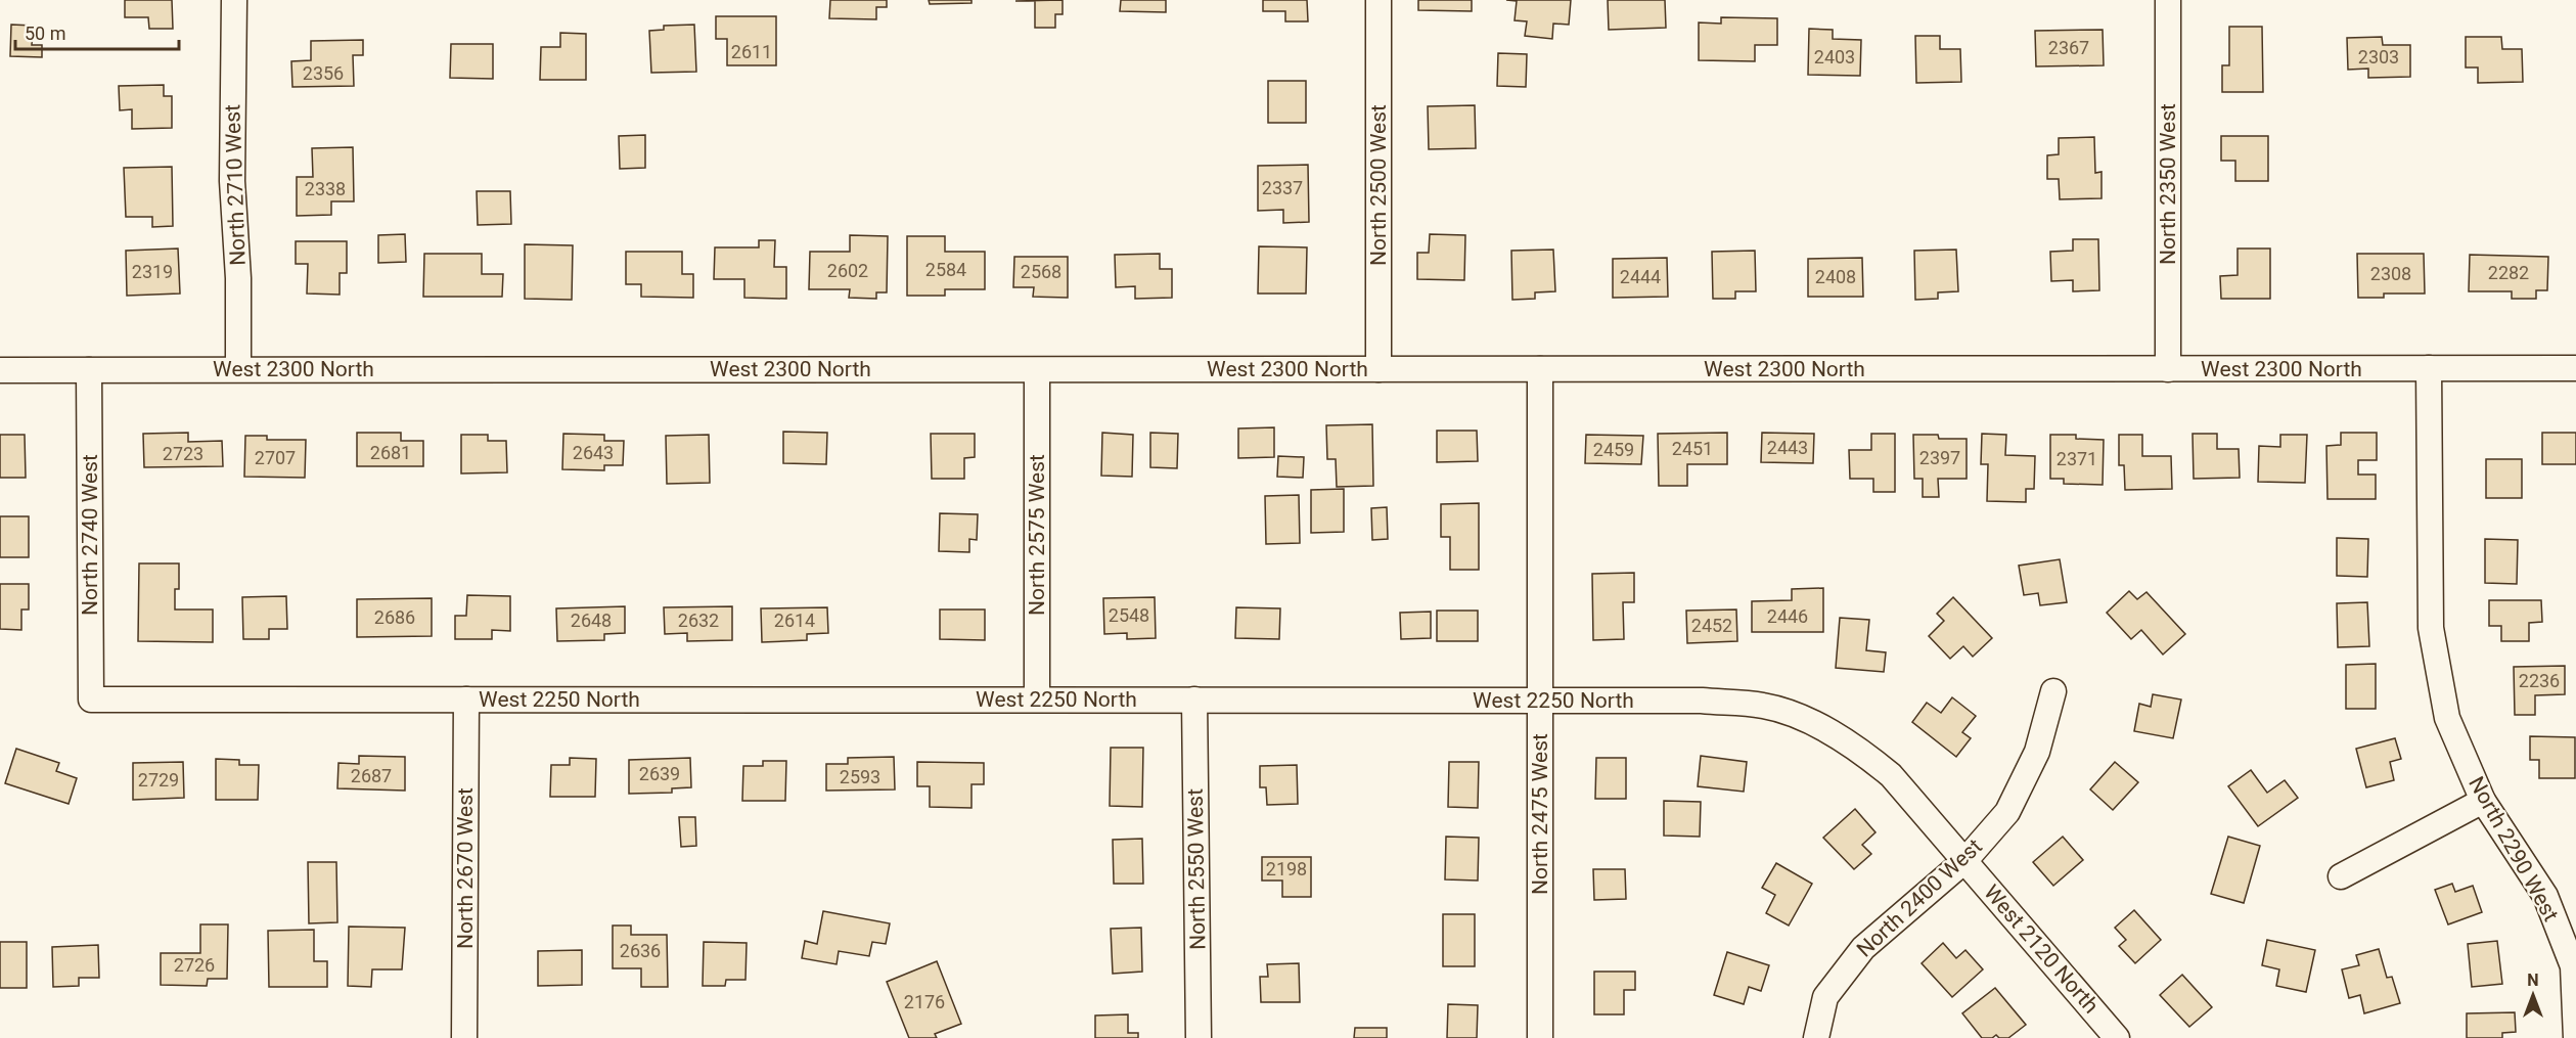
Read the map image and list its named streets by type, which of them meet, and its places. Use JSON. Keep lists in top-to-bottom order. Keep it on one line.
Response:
{"streets":{"street":["North 2350 West","North 2710 West","North 2500 West","West 2300 North","North 2740 West","North 2575 West","West 2250 North","North 2475 West","North 2290 West","North 2670 West","North 2550 West","North 2400 West","West 2120 North"]},"crossings":[["North 2350 West","West 2300 North"],["North 2710 West","West 2300 North"],["North 2500 West","West 2300 North"],["West 2300 North","North 2740 West"],["West 2300 North","North 2575 West"],["West 2300 North","North 2475 West"],["West 2300 North","North 2290 West"],["North 2740 West","West 2250 North"],["North 2575 West","West 2250 North"],["West 2250 North","North 2475 West"],["West 2250 North","North 2670 West"],["West 2250 North","North 2550 West"],["West 2250 North","North 2400 West"],["West 2250 North","West 2120 North"],["North 2400 West","West 2120 North"]],"house_numbers":["2367","2611","2403","2303","2356","2337","2338","2584","2602","2319","2568","2282","2308","2444","2408","2443","2451","2459","2681","2643","2723","2707","2397","2371","2548","2446","2686","2648","2632","2614","2452","2236","2639","2687","2593","2729","2198","2636","2726","2176"],"scale_bar":"50 m","north":"top"}
